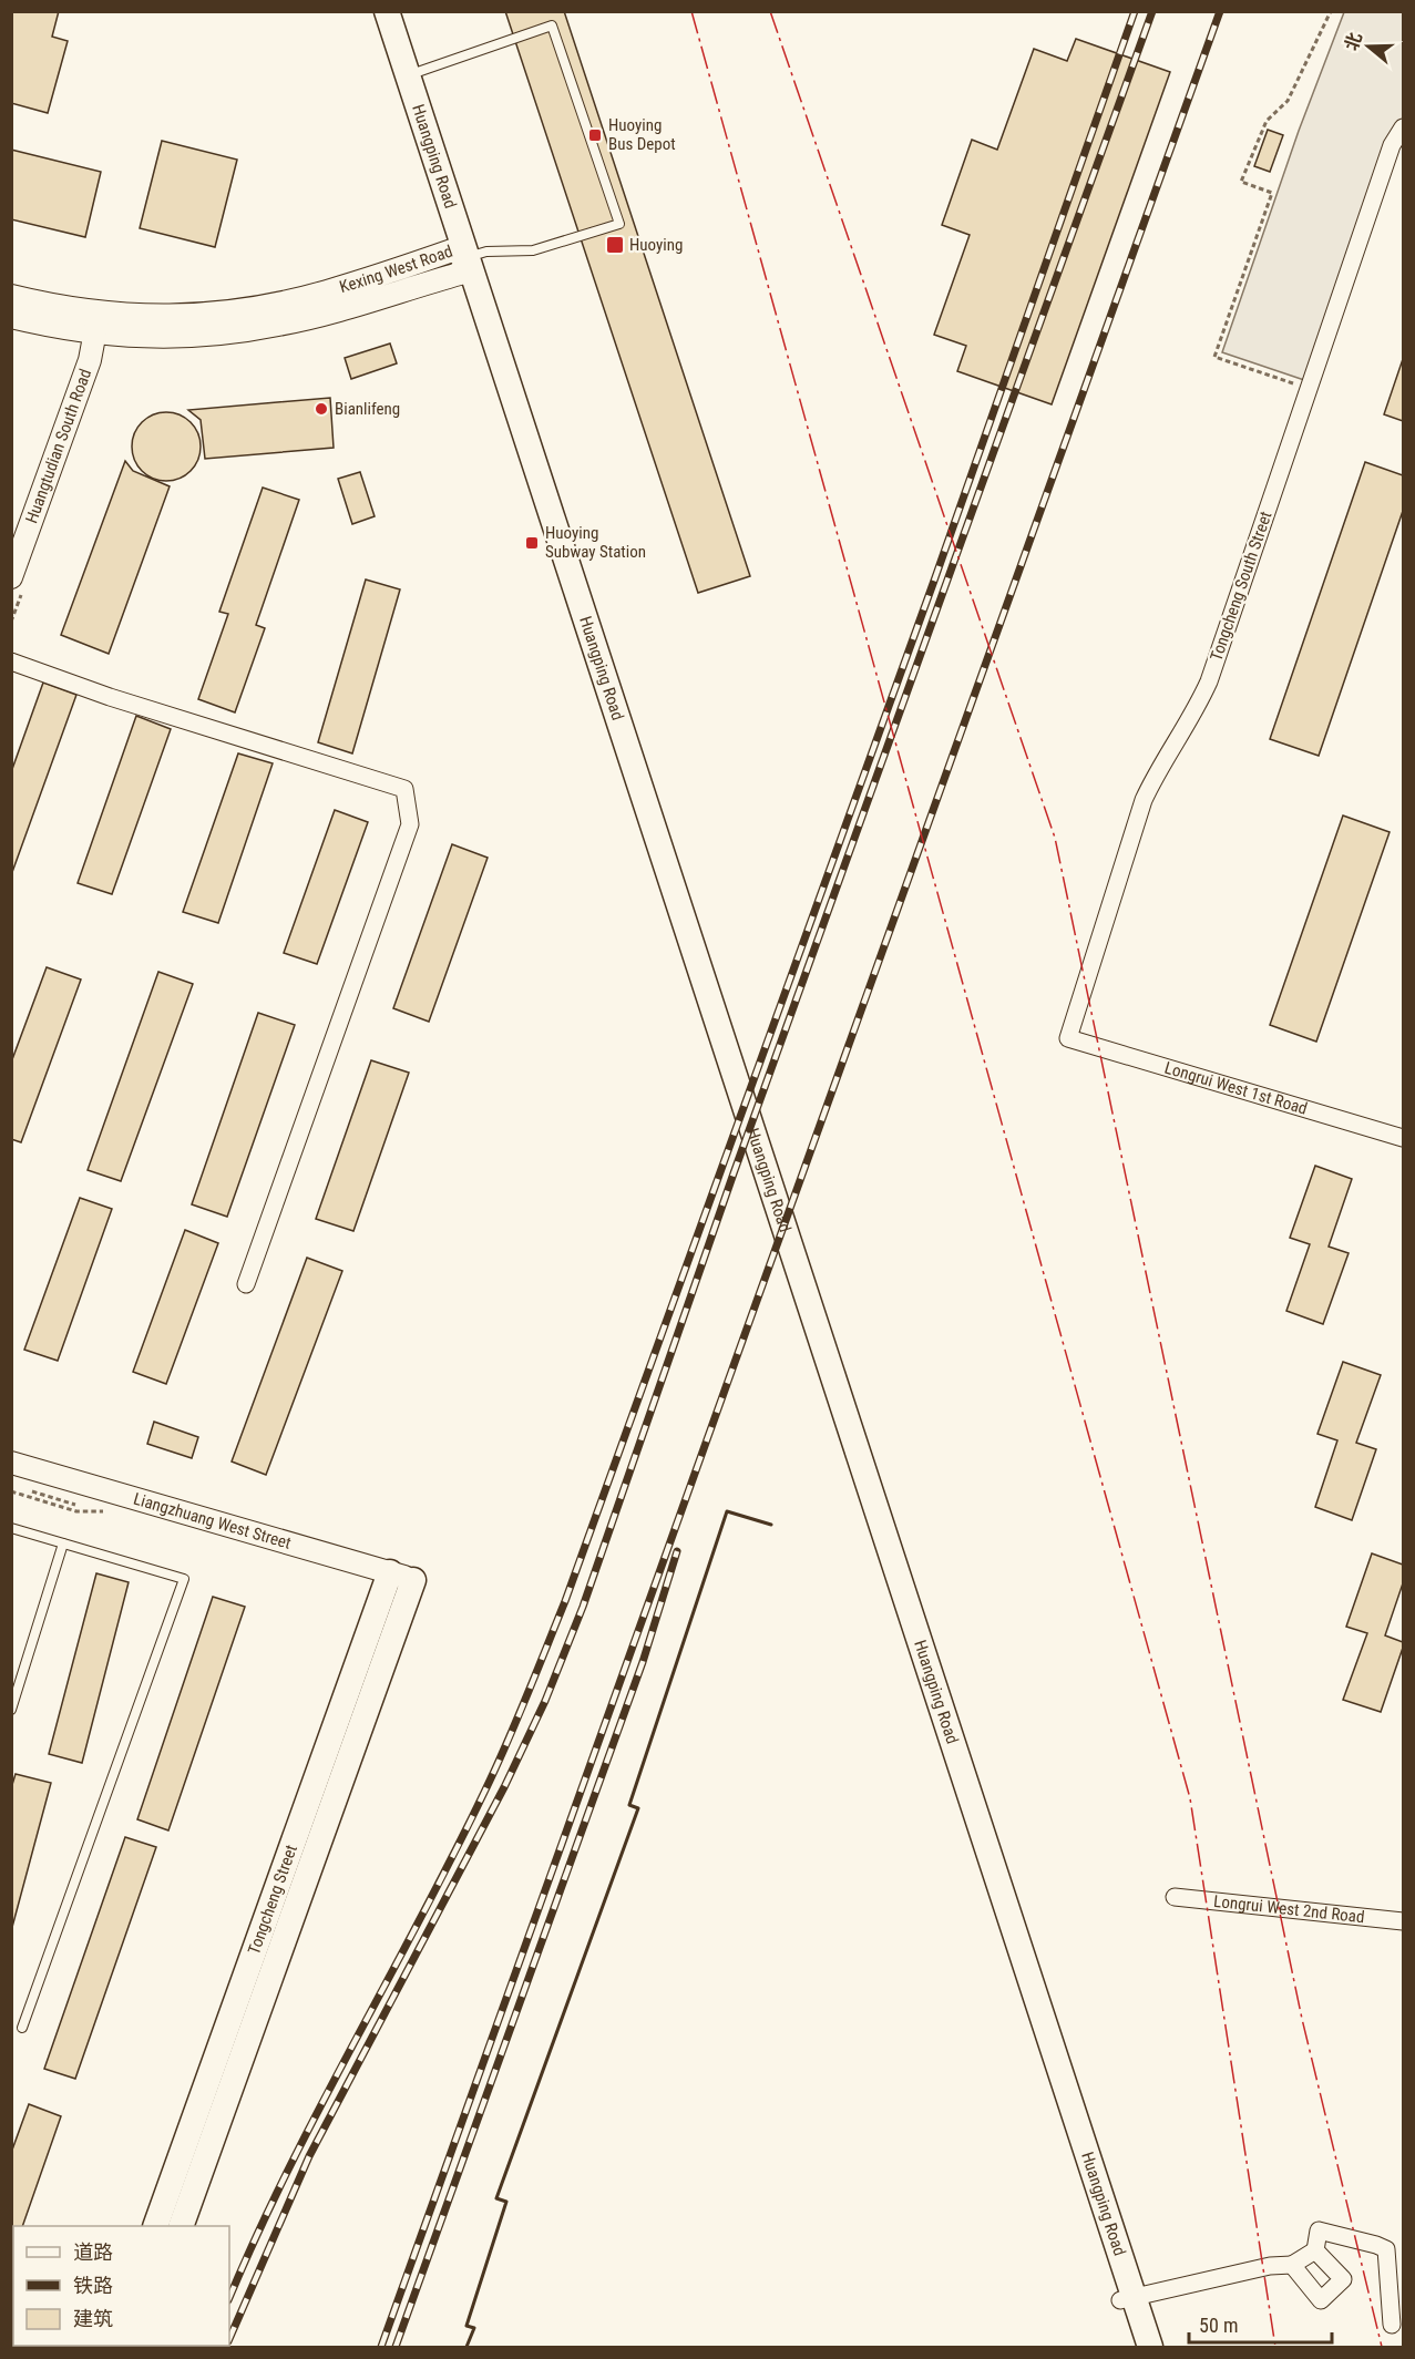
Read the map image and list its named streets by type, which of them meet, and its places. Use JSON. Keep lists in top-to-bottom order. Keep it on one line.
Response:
{"streets":{"main road":["Huangping Road","Tongcheng Street"],"street":["Kexing West Road","Huangtudian South Road","Tongcheng South Street","Longrui West 1st Road","Liangzhuang West Street","Longrui West 2nd Road"]},"crossings":[["Huangping Road","Kexing West Road"],["Kexing West Road","Huangtudian South Road"],["Tongcheng South Street","Longrui West 1st Road"],["Liangzhuang West Street","Tongcheng Street"]],"places":{"transit":["Huoying Bus Depot","Huoying","Huoying Subway Station"],"other":["Bianlifeng"]},"legend":["道路","铁路","建筑"],"scale_bar":"50 m","north":"left"}
